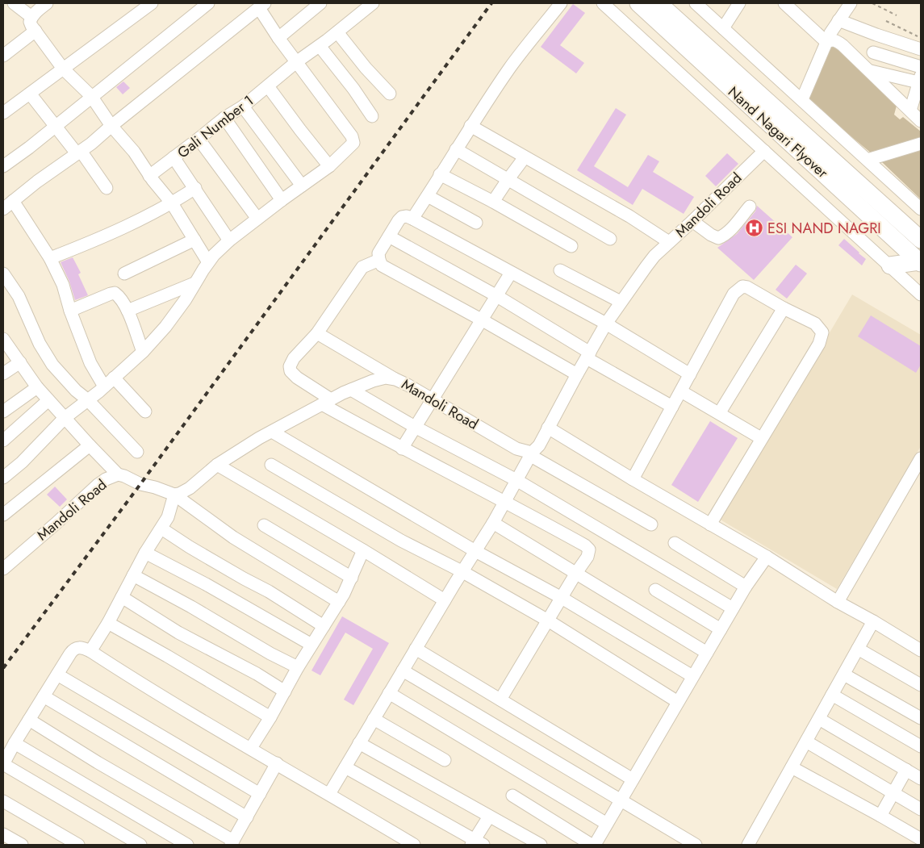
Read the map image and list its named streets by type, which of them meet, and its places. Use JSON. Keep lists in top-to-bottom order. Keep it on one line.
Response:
{"streets":{"highway":["Nand Nagari Flyover"],"street":["Gali Number 1","Mandoli Road"]},"places":{"hospital":["ESI NAND NAGRI"]}}
